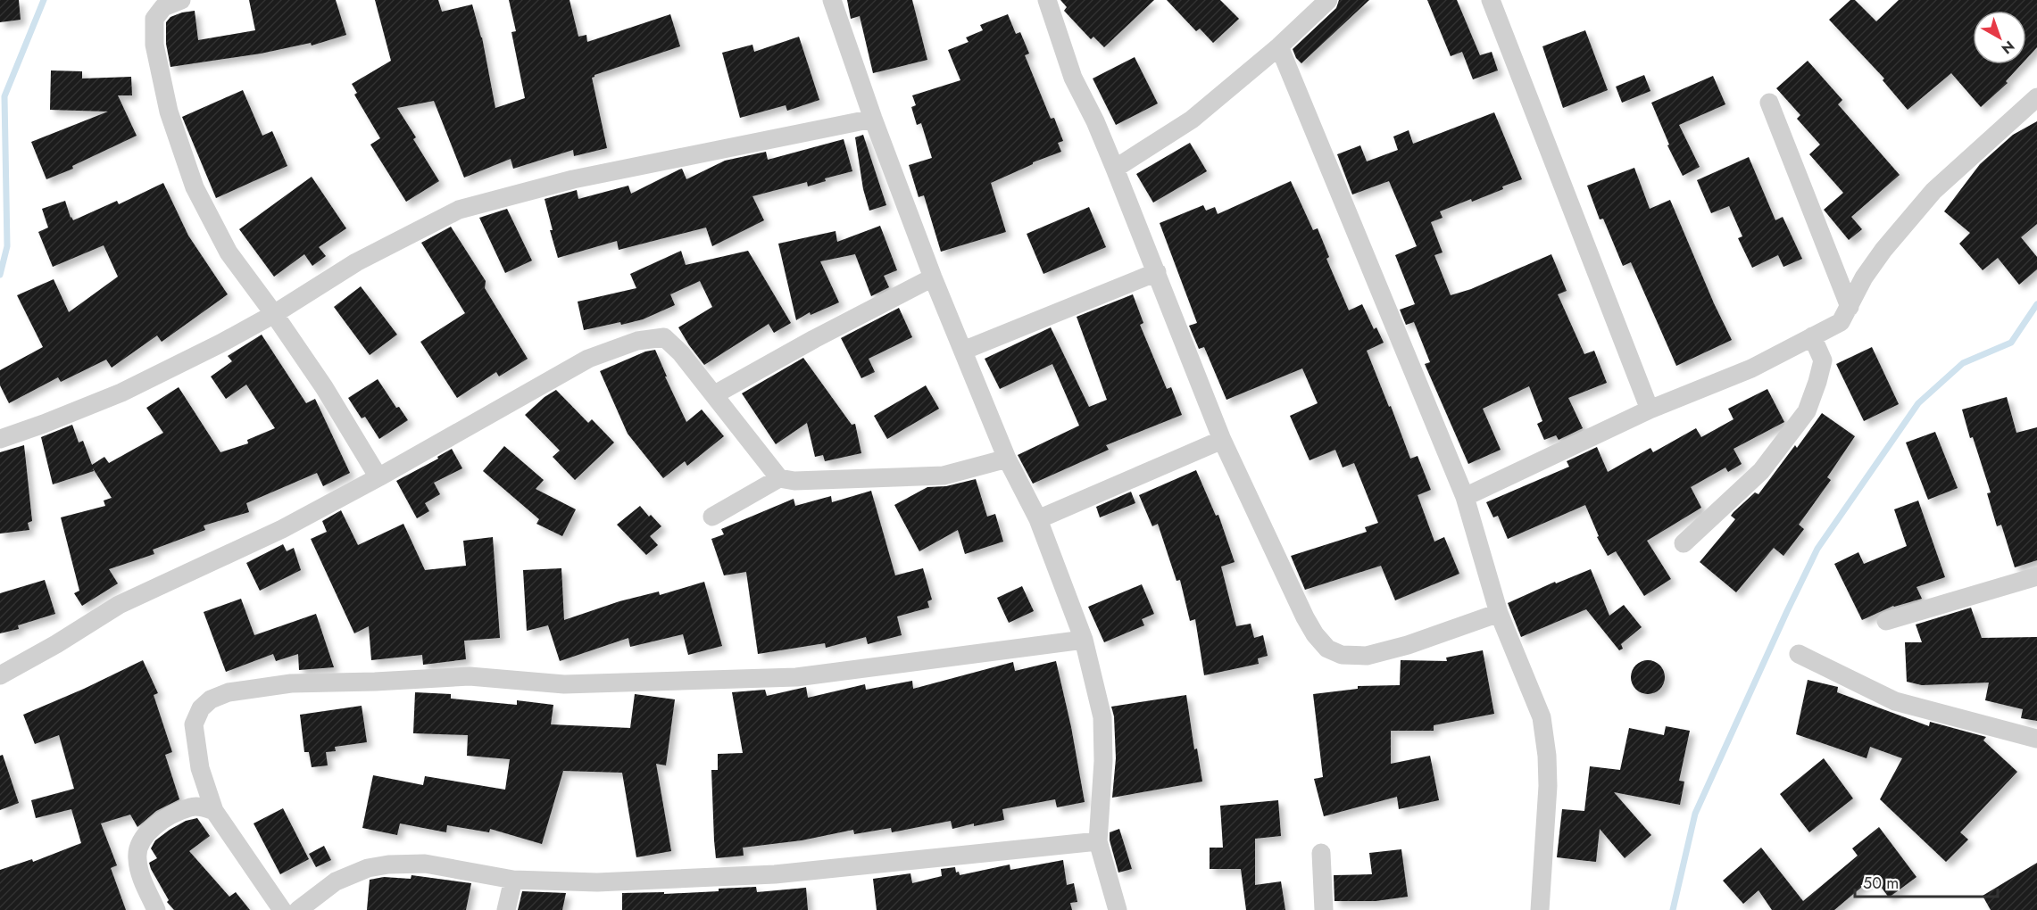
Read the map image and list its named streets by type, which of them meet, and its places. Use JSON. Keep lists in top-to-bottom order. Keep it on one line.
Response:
{"scale_bar":"50 m","north":"bottom right"}
